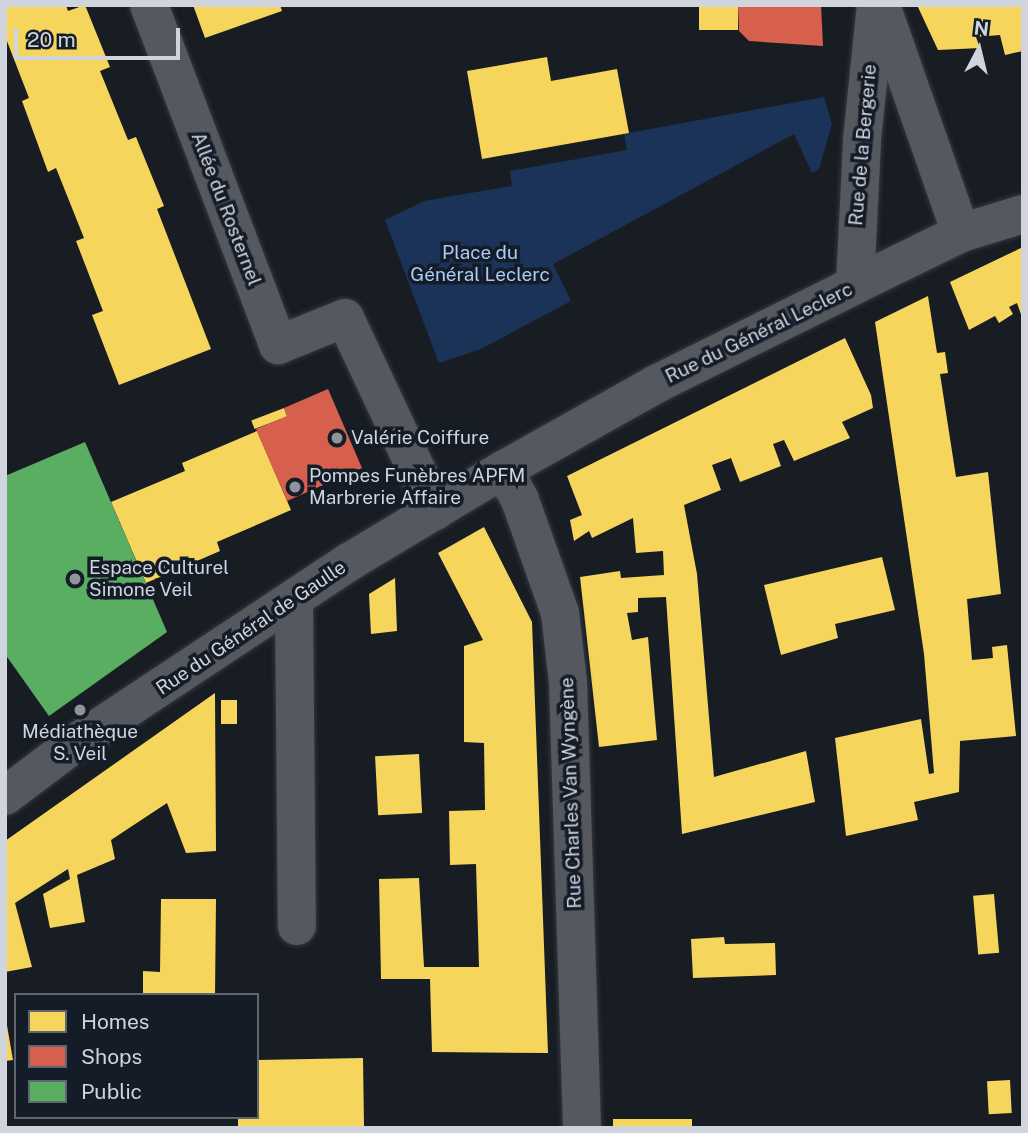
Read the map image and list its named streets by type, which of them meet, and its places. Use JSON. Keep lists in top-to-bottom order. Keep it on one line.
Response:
{"streets":{"street":["Rue de la Bergerie","Allée du Rosternel","Rue du Général Leclerc","Rue du Général de Gaulle","Rue Charles Van Wyngène"]},"crossings":[["Rue de la Bergerie","Rue du Général Leclerc"],["Allée du Rosternel","Rue du Général de Gaulle"],["Rue du Général Leclerc","Rue du Général de Gaulle"],["Rue du Général Leclerc","Rue Charles Van Wyngène"],["Rue du Général de Gaulle","Rue Charles Van Wyngène"]],"parks":["Place du Général Leclerc"],"places":["Valérie Coiffure","Pompes Funèbres APFM Marbrerie Affaire","Espace Culturel Simone Veil","Médiathèque S. Veil"],"legend":["Homes","Shops","Public"],"scale_bar":"20 m","north":"top"}
